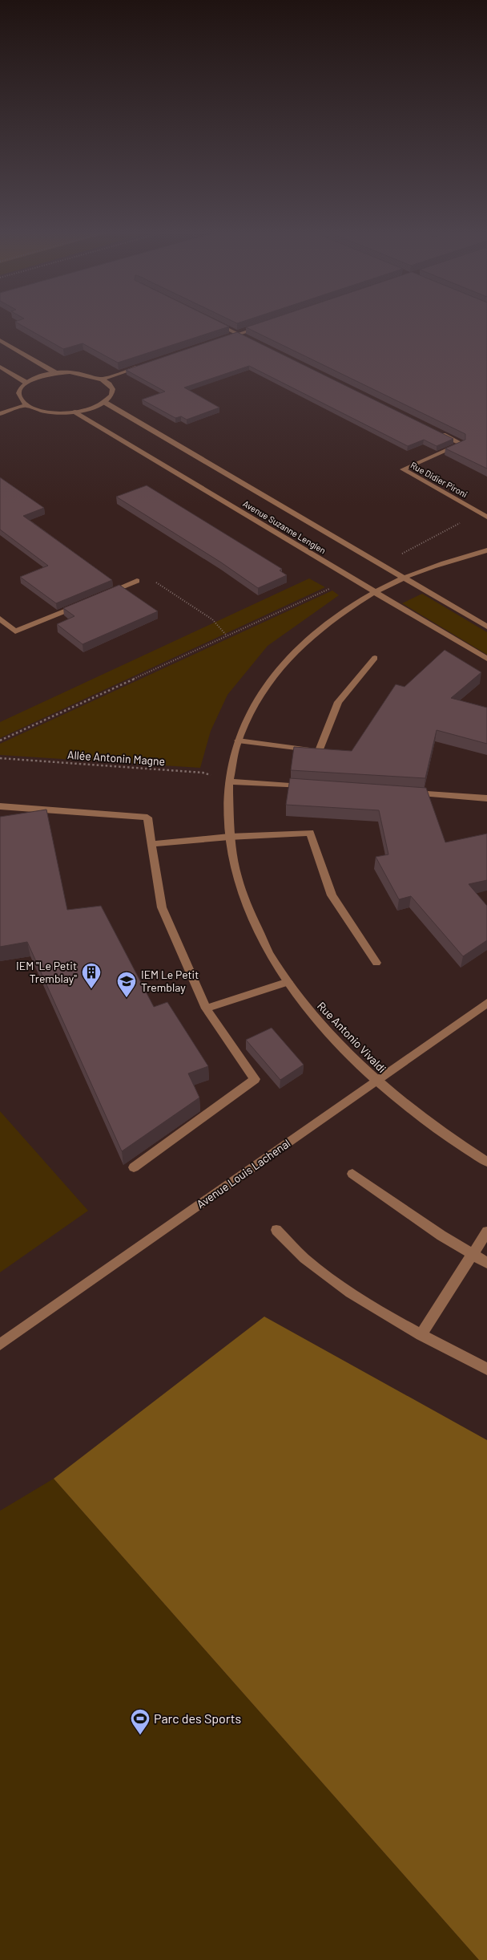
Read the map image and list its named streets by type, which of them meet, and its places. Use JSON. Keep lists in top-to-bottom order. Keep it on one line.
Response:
{"streets":{"street":["Rue Didier Pironi","Avenue Suzanne Lenglen","Rue Antonio Vivaldi","Avenue Louis Lachenal"],"path":["Allée Antonin Magne"]},"crossings":[["Avenue Suzanne Lenglen","Rue Antonio Vivaldi"],["Allée Antonin Magne","Rue Antonio Vivaldi"],["Rue Antonio Vivaldi","Avenue Louis Lachenal"]],"places":{"building":["IEM \"Le Petit Tremblay\""],"school or university":["IEM Le Petit Tremblay"],"sports":["Parc des Sports"]}}
